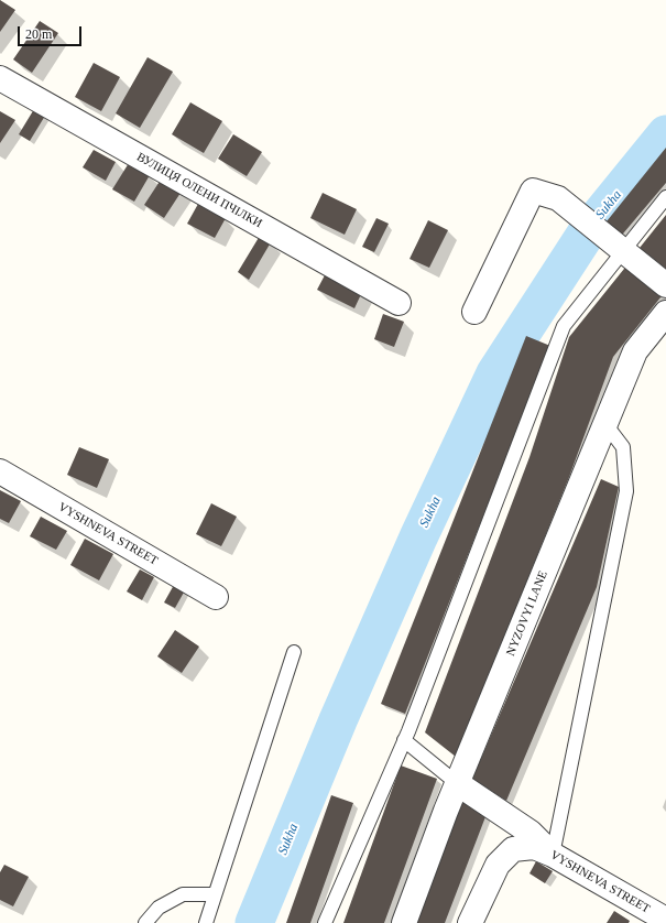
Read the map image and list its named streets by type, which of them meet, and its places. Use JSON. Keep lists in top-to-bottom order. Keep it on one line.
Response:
{"streets":{"street":["ВУЛИЦЯ ОЛЕНИ ПЧІЛКИ","VYSHNEVA STREET","NYZOVYI LANE"]},"water":["Sukha"],"scale_bar":"20 m"}
